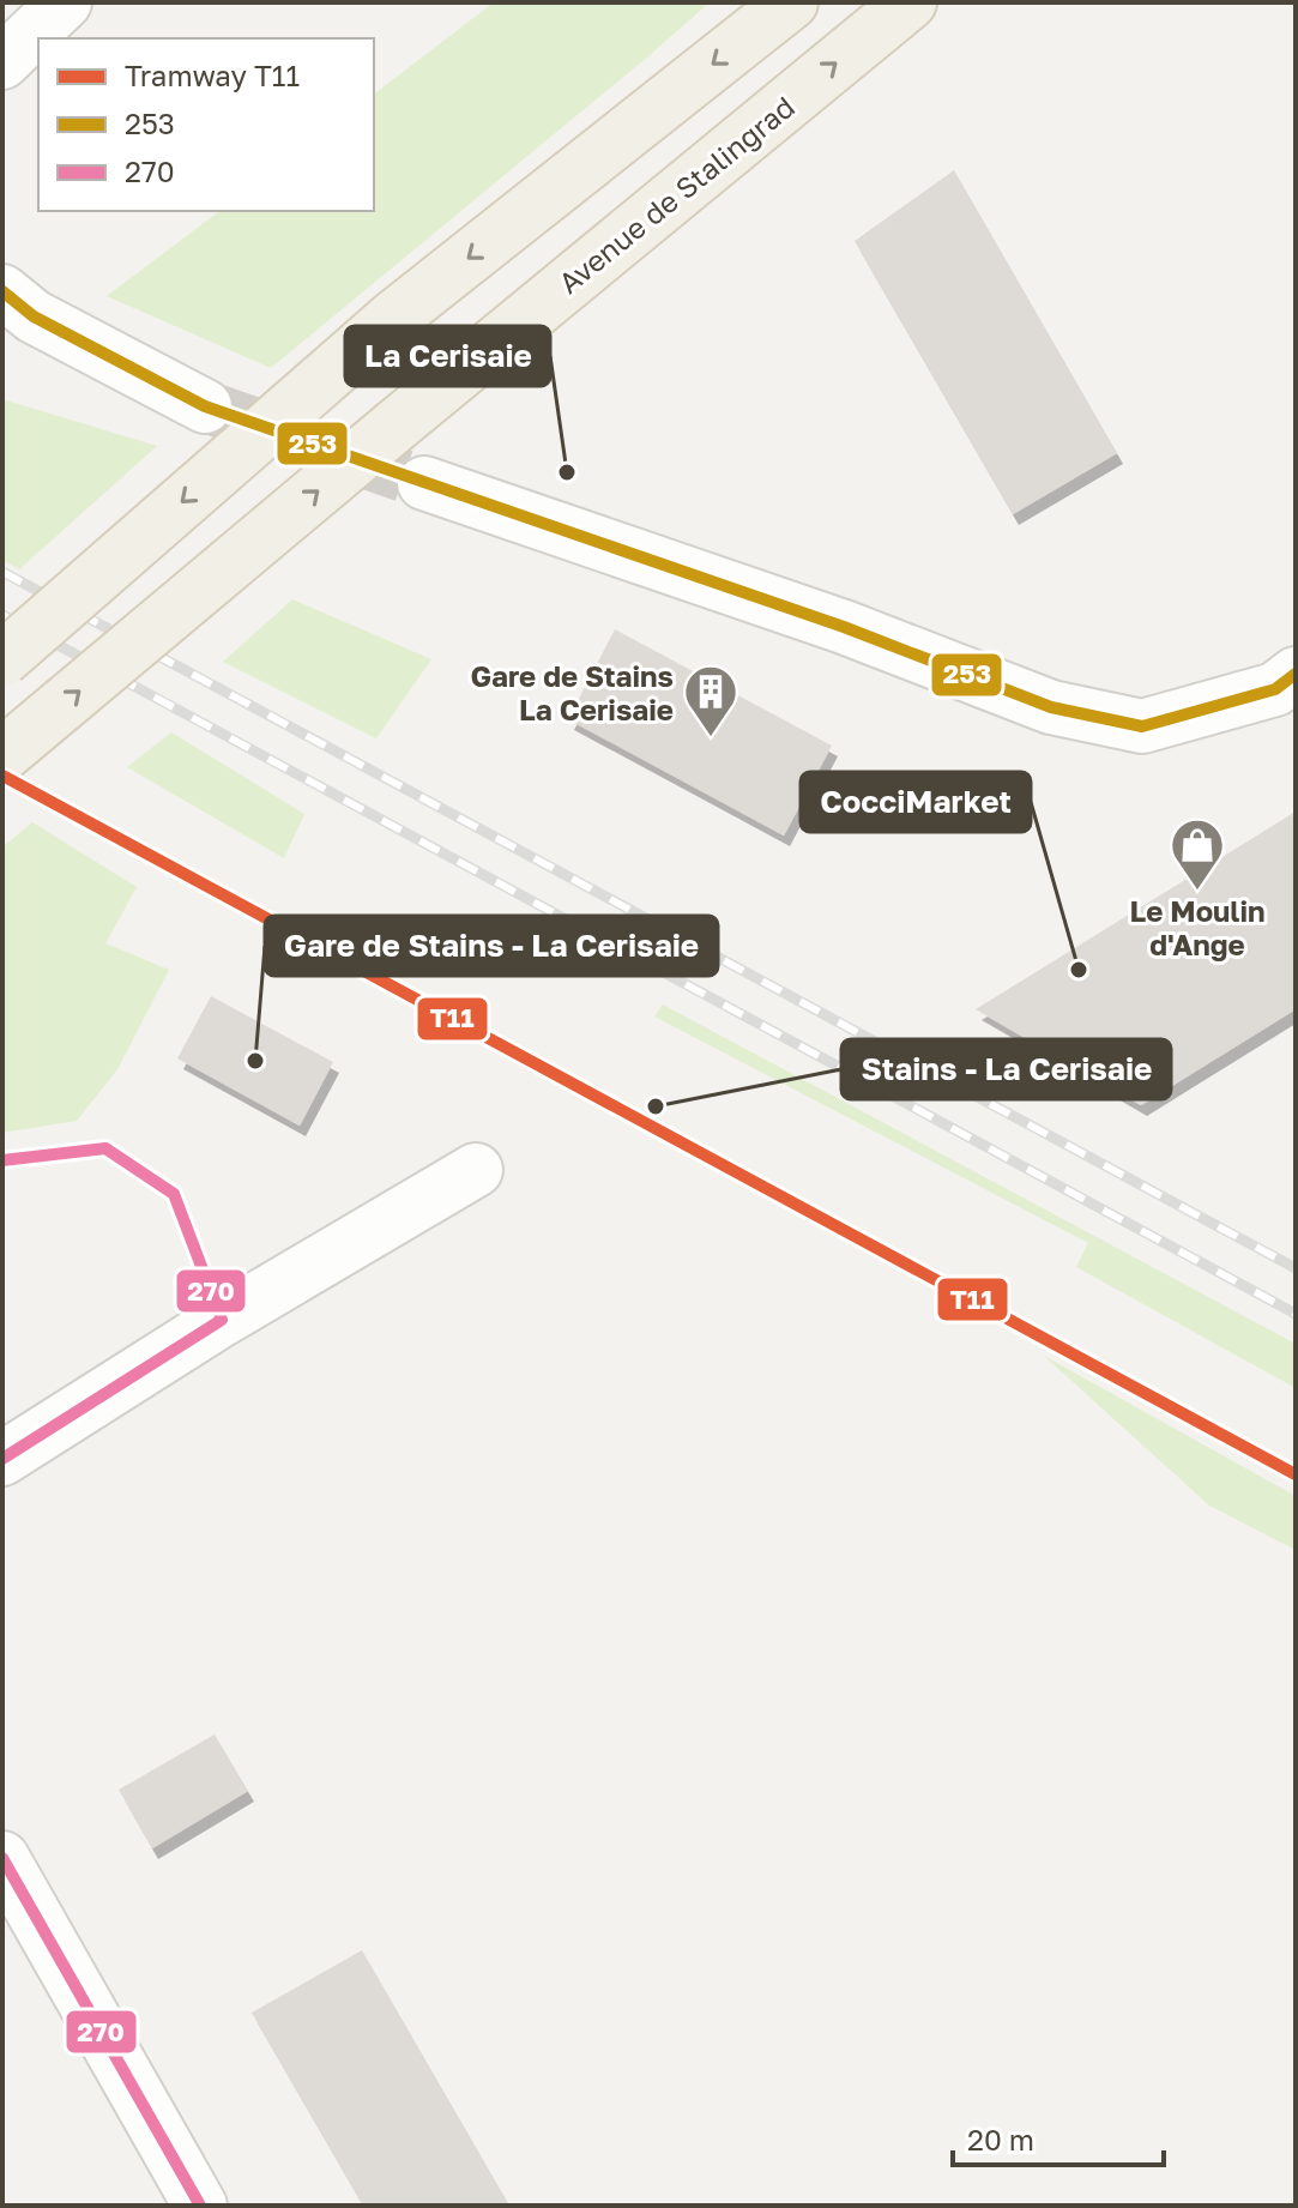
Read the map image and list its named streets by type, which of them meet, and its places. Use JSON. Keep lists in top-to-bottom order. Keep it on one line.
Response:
{"streets":{"main road":["Avenue de Stalingrad"]},"places":{"other":["La Cerisaie","CocciMarket","Gare de Stains - La Cerisaie","Stains - La Cerisaie"],"building":["Gare de Stains La Cerisaie"],"shop":["Le Moulin d'Ange"]},"lines":["transit line 253","tram line T11","transit line 270"],"legend":["Tramway T11","253","270"],"scale_bar":"20 m"}
